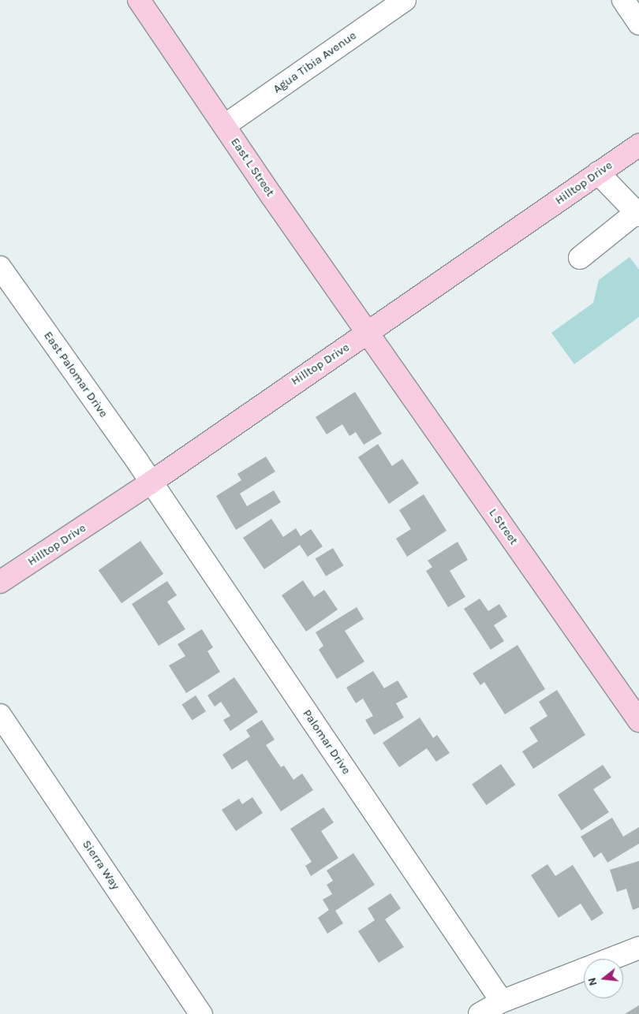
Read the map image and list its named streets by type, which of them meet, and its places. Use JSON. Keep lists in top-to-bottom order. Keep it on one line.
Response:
{"streets":{"main road":["East L Street","Hilltop Drive","L Street"],"street":["Agua Tibia Avenue","East Palomar Drive","Palomar Drive","Sierra Way"]},"crossings":[["Agua Tibia Avenue","East L Street"],["East L Street","Hilltop Drive"],["East L Street","L Street"],["Hilltop Drive","East Palomar Drive"],["Hilltop Drive","L Street"],["Hilltop Drive","Palomar Drive"],["East Palomar Drive","Palomar Drive"]],"north":"left"}
